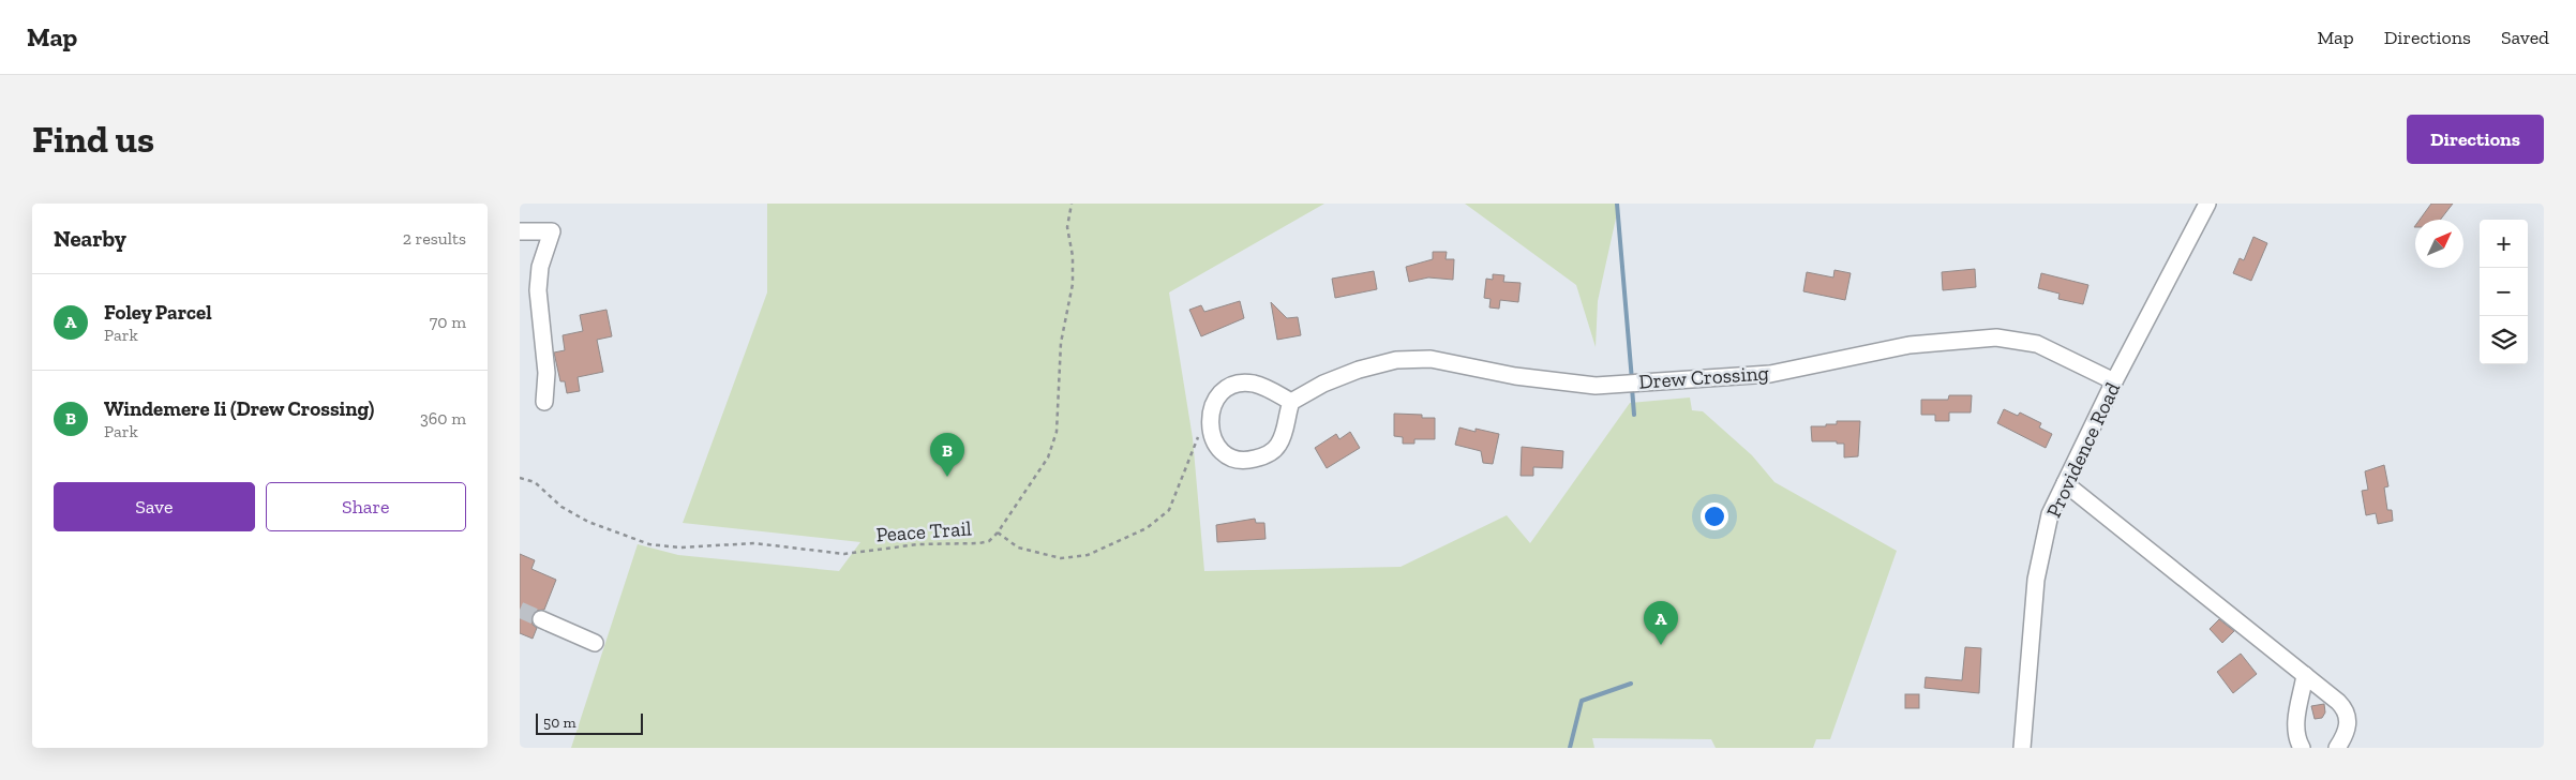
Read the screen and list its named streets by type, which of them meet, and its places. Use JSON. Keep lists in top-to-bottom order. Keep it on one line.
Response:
{"streets":{"street":["Drew Crossing","Providence Road"],"path":["Peace Trail"]},"crossings":[["Drew Crossing","Providence Road"]],"scale_bar":"50 m","north":"top right","page":{"header":"Map","nav":["Map","Directions","Saved"],"buttons":["Directions",["Save","Share"]],"title":"Find us","heading":["Nearby","2 results"],"map_buttons":["+","−"],"list":[{"mark":"A","name":"Foley Parcel","note":"Park","value":"70 m"},{"mark":"B","name":"Windemere Ii (Drew Crossing)","note":"Park","value":"360 m"}],"pins":["B","A"],"scale":"50 m"}}
